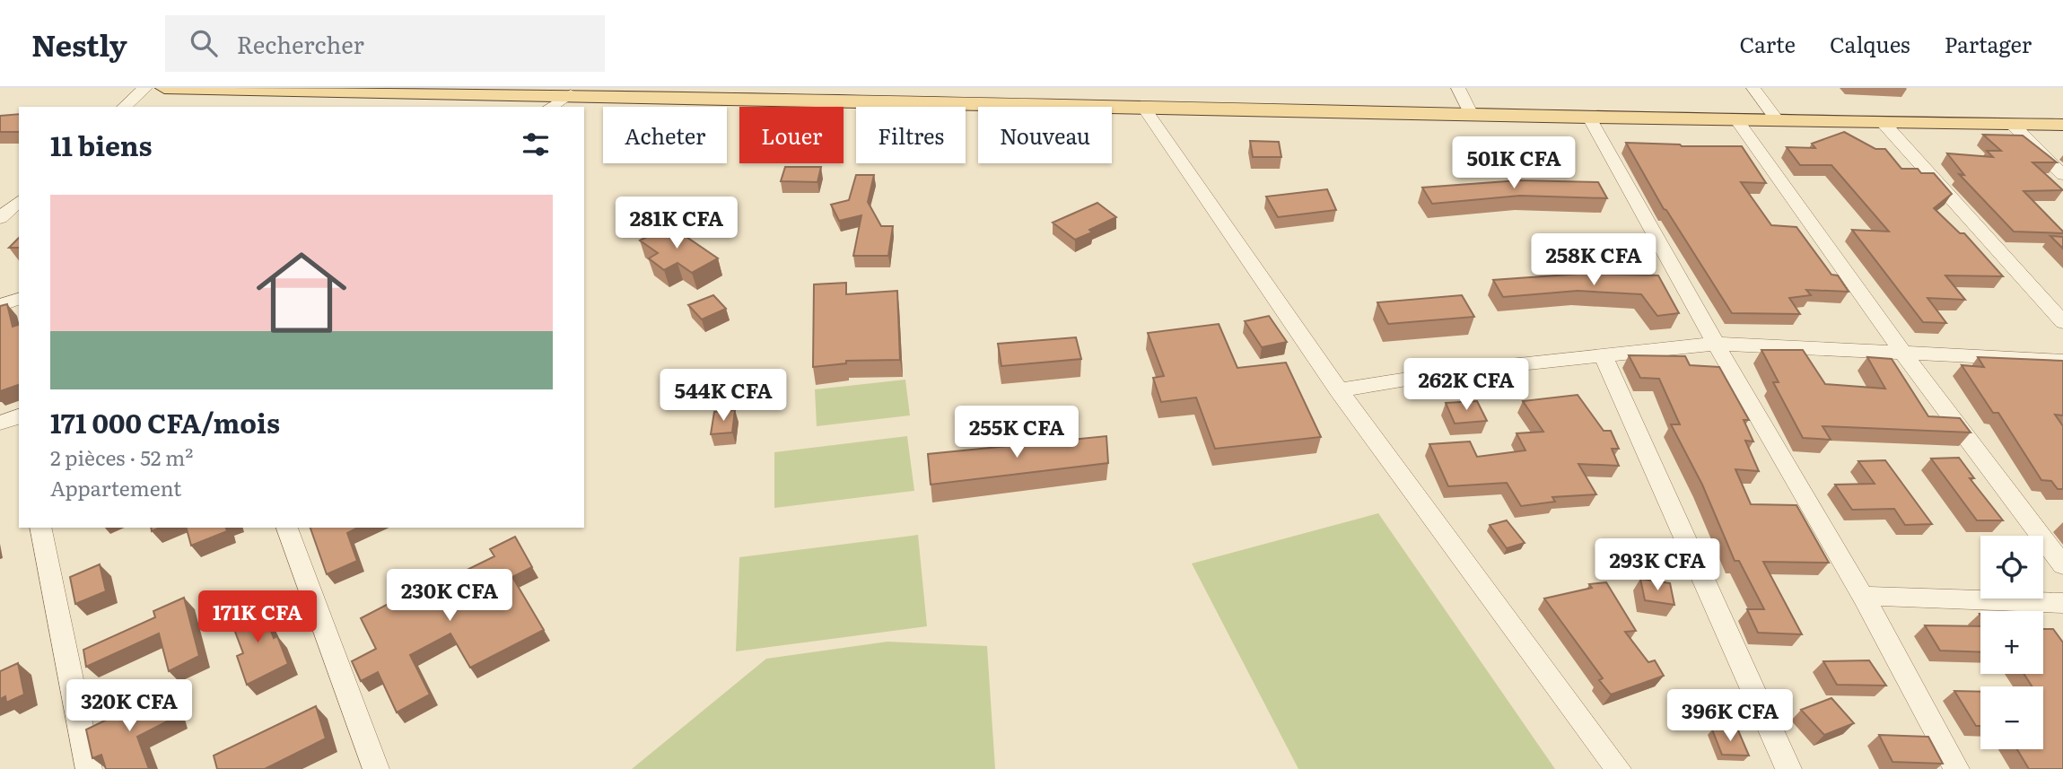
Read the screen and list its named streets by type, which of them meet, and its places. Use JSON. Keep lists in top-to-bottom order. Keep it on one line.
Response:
{"page":{"header":"Nestly","search":"Rechercher","nav":["Carte","Calques","Partager"],"chip":["Acheter","Louer","Filtres","Nouveau"],"heading":"11 biens","price":["501K CFA","281K CFA","258K CFA","262K CFA","544K CFA","255K CFA","293K CFA","230K CFA","171K CFA","320K CFA","396K CFA"],"list":[{"name":"171 000 CFA/mois","note":"2 pièces · 52 m² · Appartement"}],"map_buttons":["+","−"]}}
